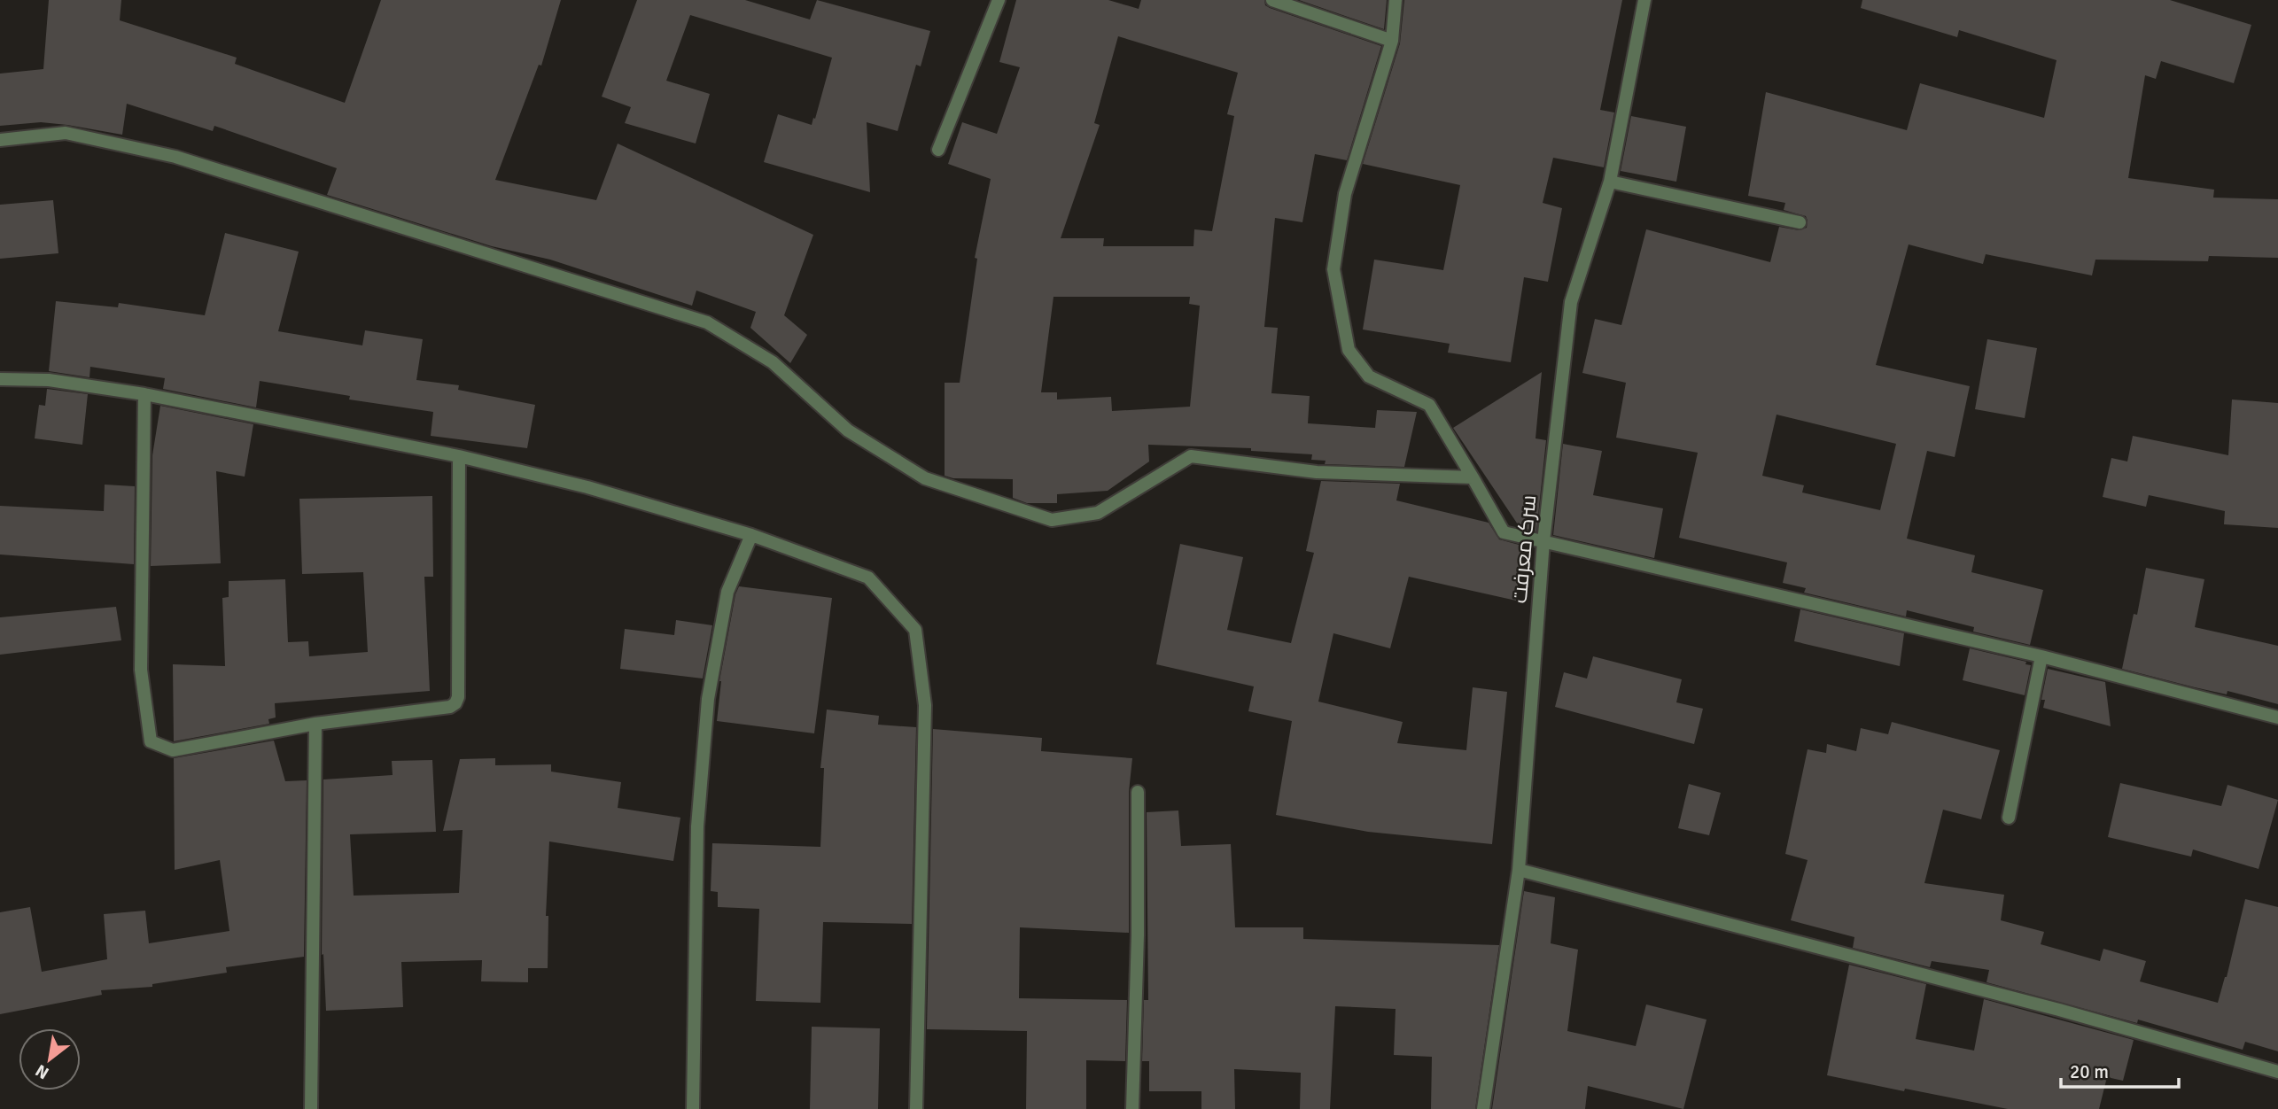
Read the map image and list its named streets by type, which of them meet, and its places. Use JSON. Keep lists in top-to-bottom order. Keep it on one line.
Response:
{"streets":{"street":["سرک معرفت"]},"scale_bar":"20 m","north":"bottom left"}
